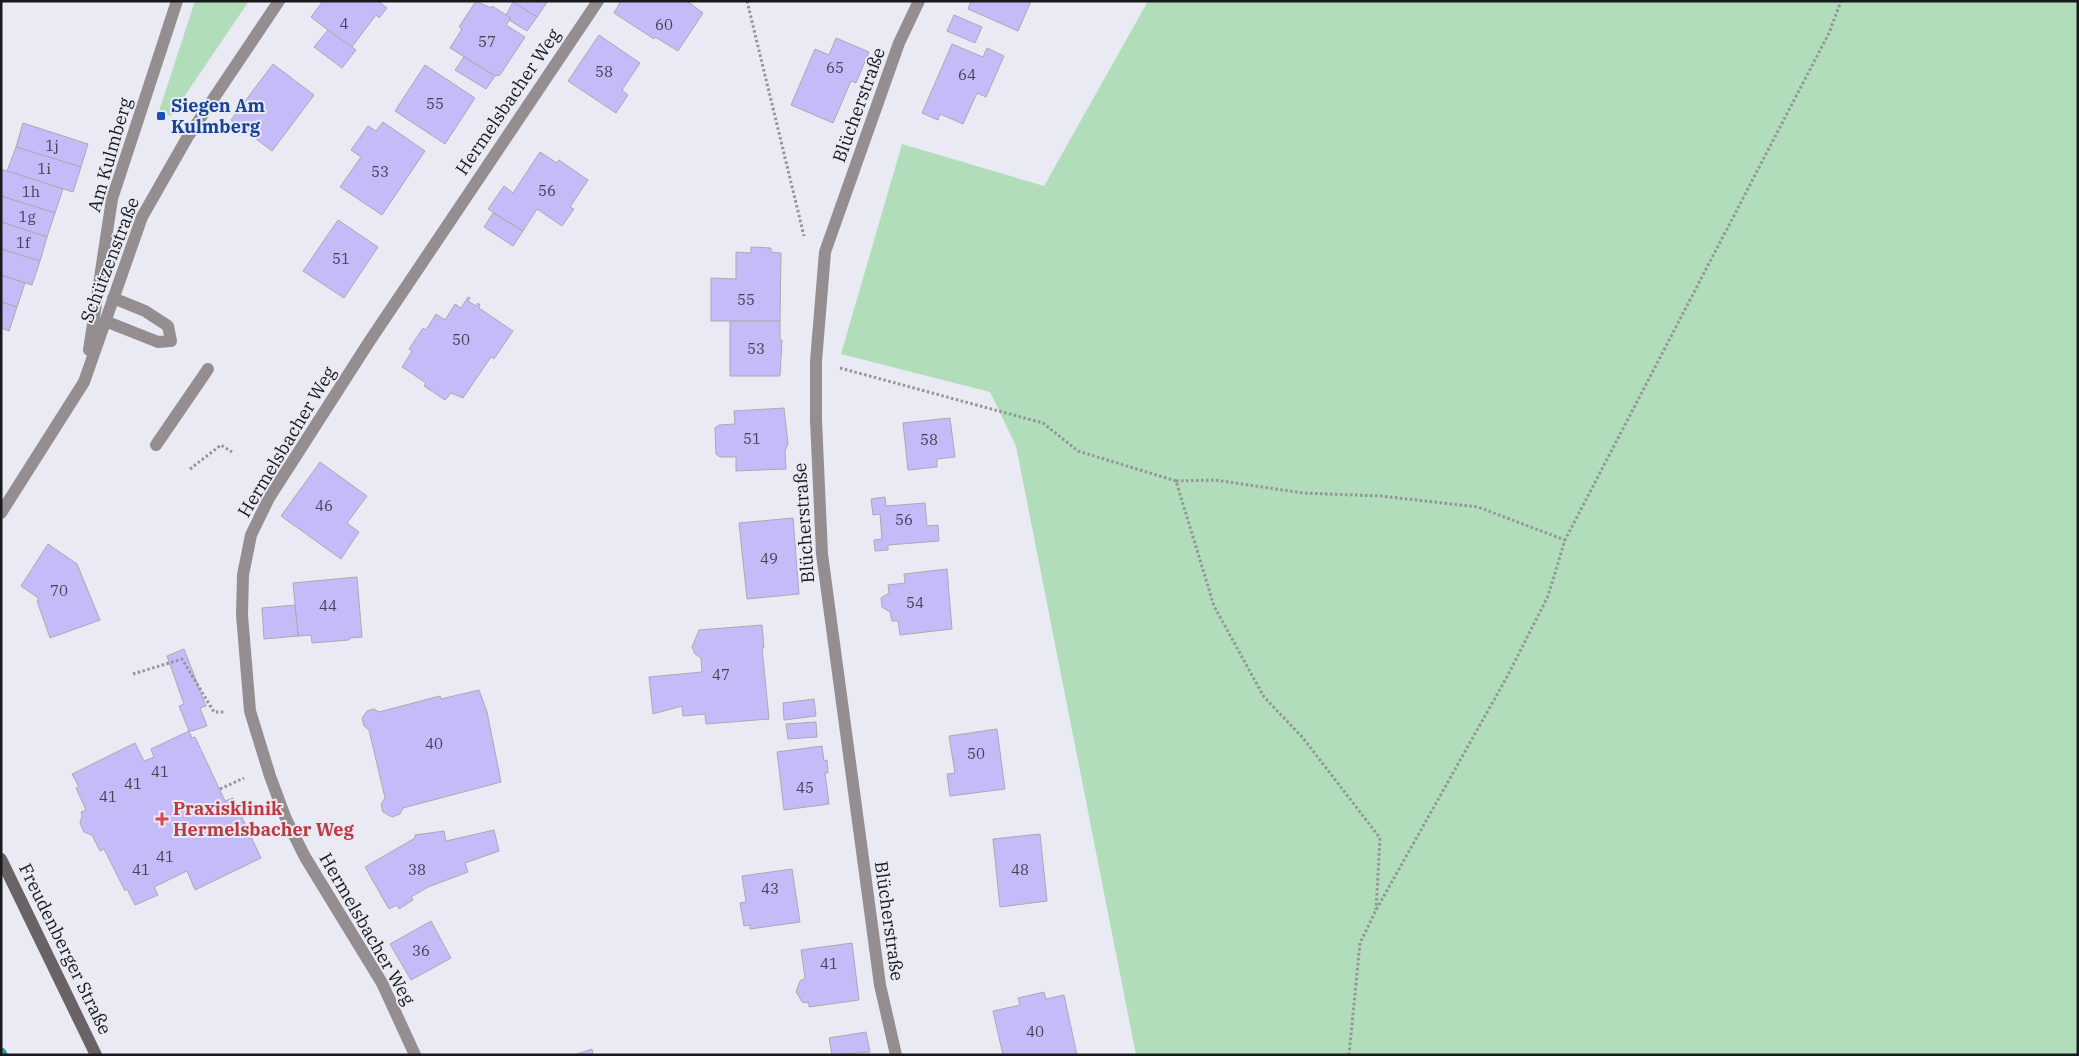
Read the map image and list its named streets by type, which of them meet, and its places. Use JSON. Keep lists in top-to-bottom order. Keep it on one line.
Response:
{"streets":{"main road":["Freudenberger Straße"],"street":["Hermelsbacher Weg","Blücherstraße","Am Kulmberg","Schützenstraße"]},"crossings":[["Am Kulmberg","Schützenstraße"]],"places":{"transit":["Siegen Am Kulmberg"],"health":["Praxisklinik Hermelsbacher Weg"]},"house_numbers":["4","60","57","65","58","64","55","1j","1i","53","56","1h","1g","1f","51","55","50","53","51","58","46","56","49","70","54","44","47","40","50","41","41","45","41","41","41","38","48","43","36","41","40"]}
